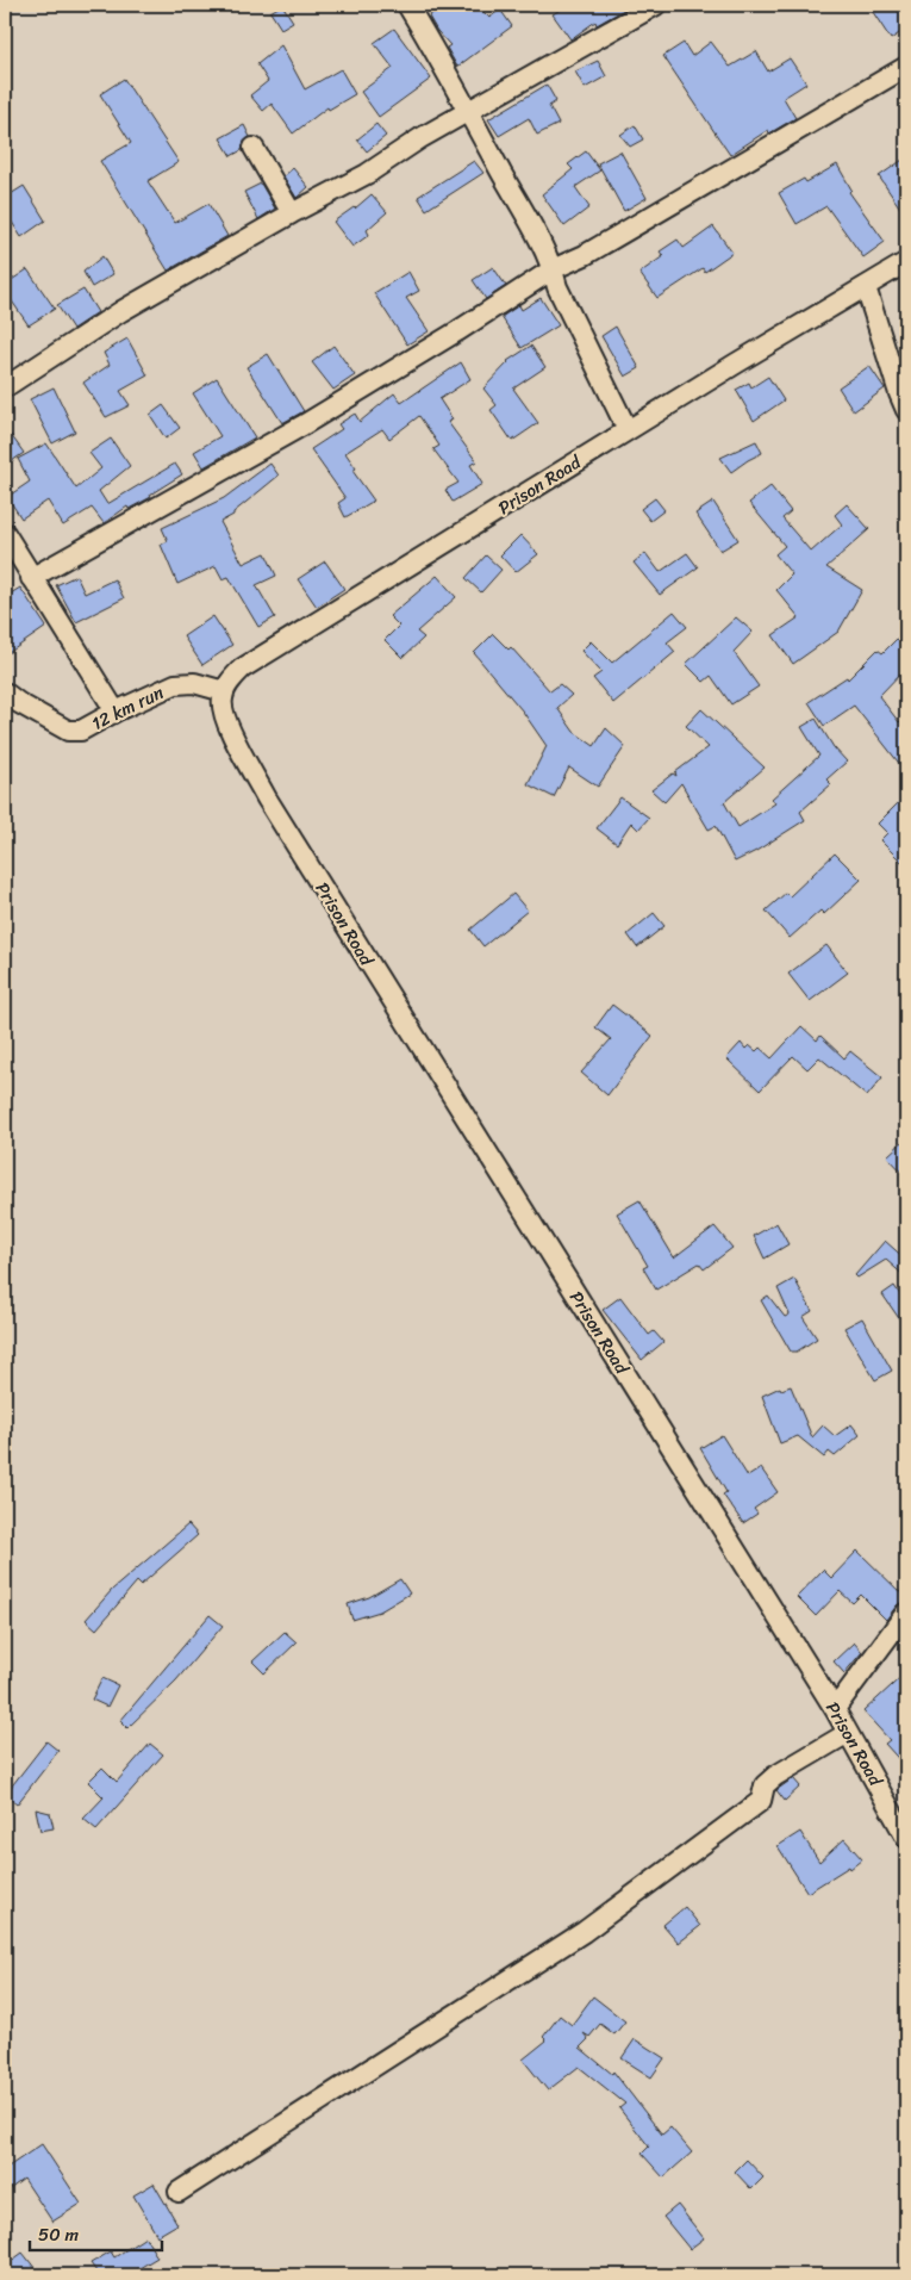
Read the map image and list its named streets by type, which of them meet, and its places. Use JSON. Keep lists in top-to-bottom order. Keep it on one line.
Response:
{"streets":{"street":["Prison Road","12 km run"]},"crossings":[["Prison Road","12 km run"]],"scale_bar":"50 m"}
